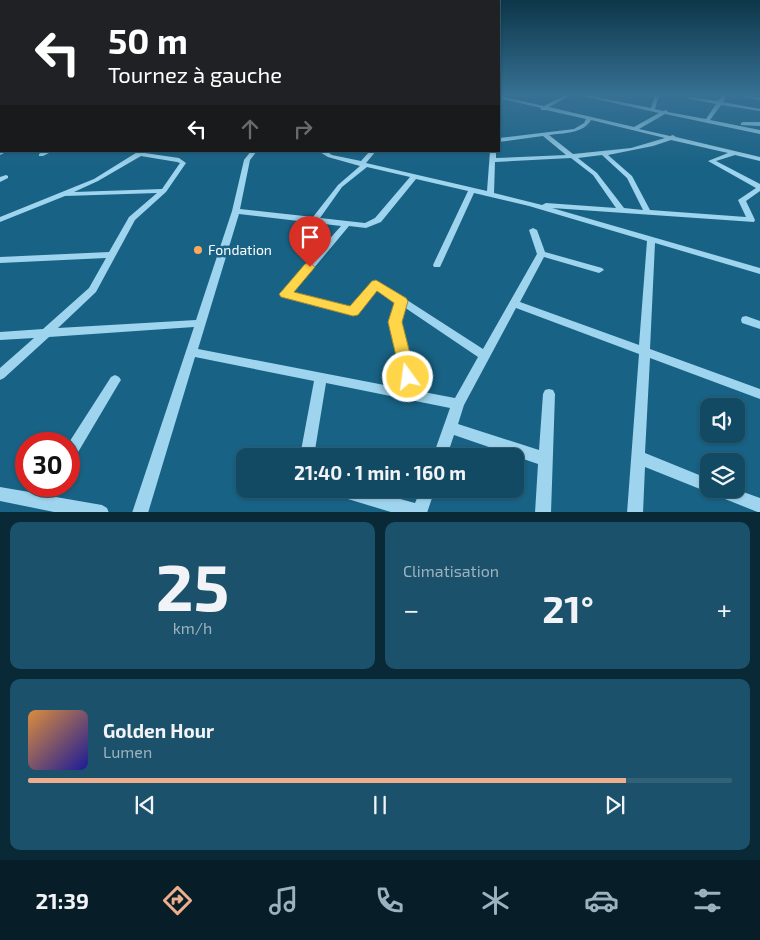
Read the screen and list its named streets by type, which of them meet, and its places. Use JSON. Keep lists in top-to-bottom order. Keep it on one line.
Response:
{"places":["Fondation"],"page":{"turn":["50 m","Tournez à gauche"],"limit":"30","trip":"21:40 · 1 min · 160 m","tile":[["25","km/h"],"Climatisation"],"heat":["−","21°","+"],"song":["Golden Hour","Lumen"],"tabs":"21:39"}}
